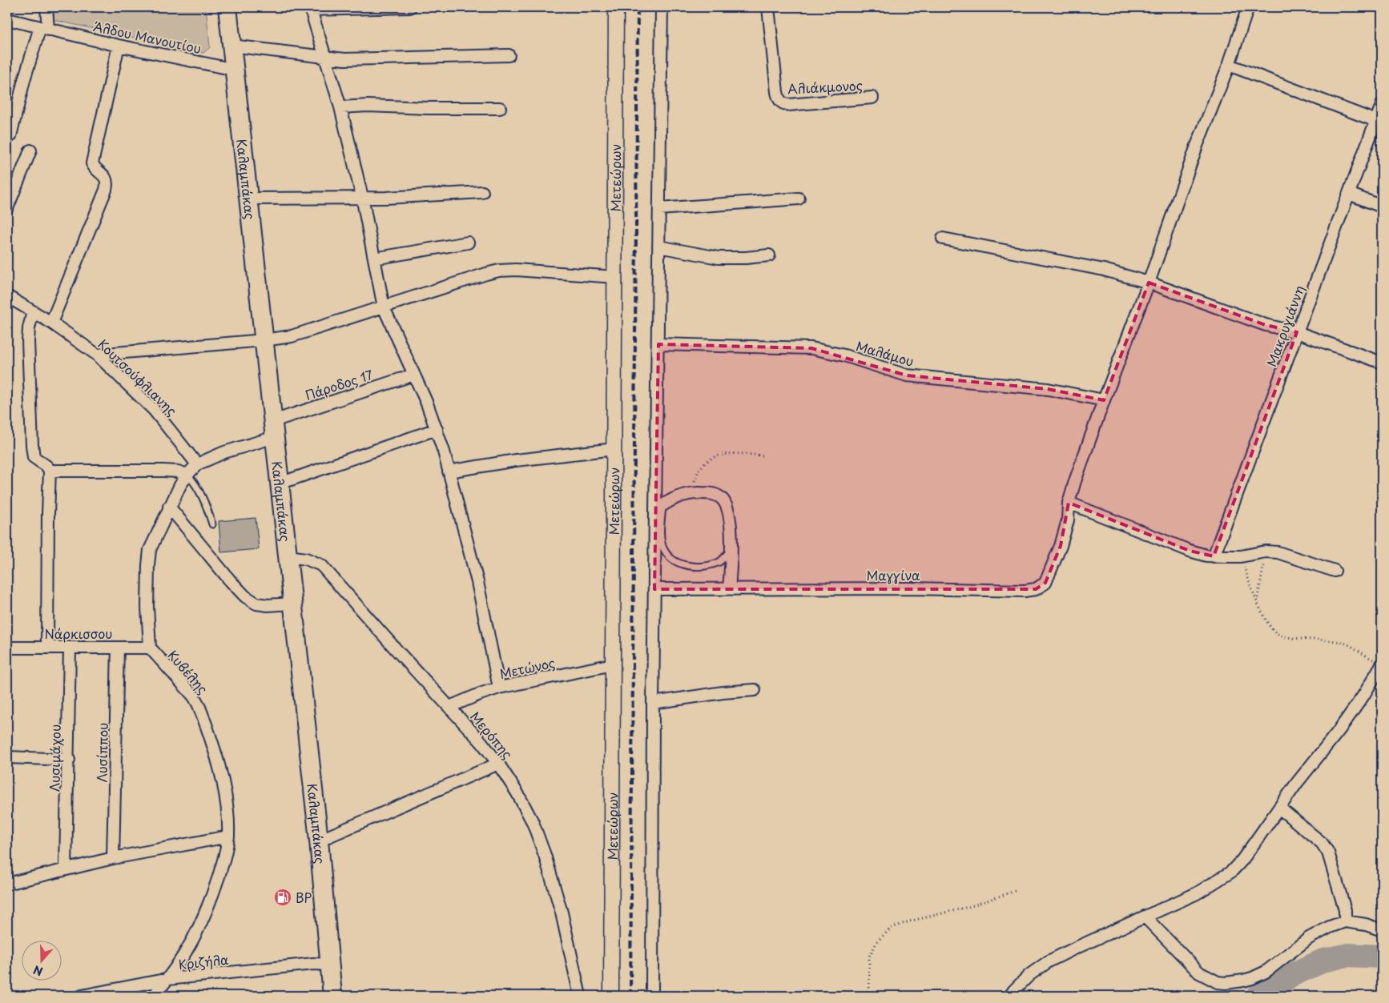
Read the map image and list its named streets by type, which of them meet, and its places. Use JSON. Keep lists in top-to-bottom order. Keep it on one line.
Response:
{"streets":{"main road":["Καλαμπάκας"],"street":["Άλδου Μανουτίου","Αλιάκμονος","Μετεώρων","Μακρυγιάννη","Μαλάμου","Κουτσούφλιανης","Πάροδος 17","Μαγγίνα","Νάρκισσου","Μετώνος","Κυβέλης","Μερόπης","Λυσίππου","Λυσιμάχου","Κριζήλα"]},"crossings":[["Άλδου Μανουτίου","Καλαμπάκας"],["Μετεώρων","Μετώνος"],["Καλαμπάκας","Πάροδος 17"],["Καλαμπάκας","Κυβέλης"],["Καλαμπάκας","Μερόπης"],["Καλαμπάκας","Κριζήλα"],["Κουτσούφλιανης","Κυβέλης"],["Πάροδος 17","Κυβέλης"],["Νάρκισσου","Κυβέλης"],["Νάρκισσου","Λυσίππου"],["Νάρκισσου","Λυσιμάχου"],["Μετώνος","Μερόπης"],["Κυβέλης","Κριζήλα"]],"places":{"fuel station":["BP"]},"north":"bottom"}
